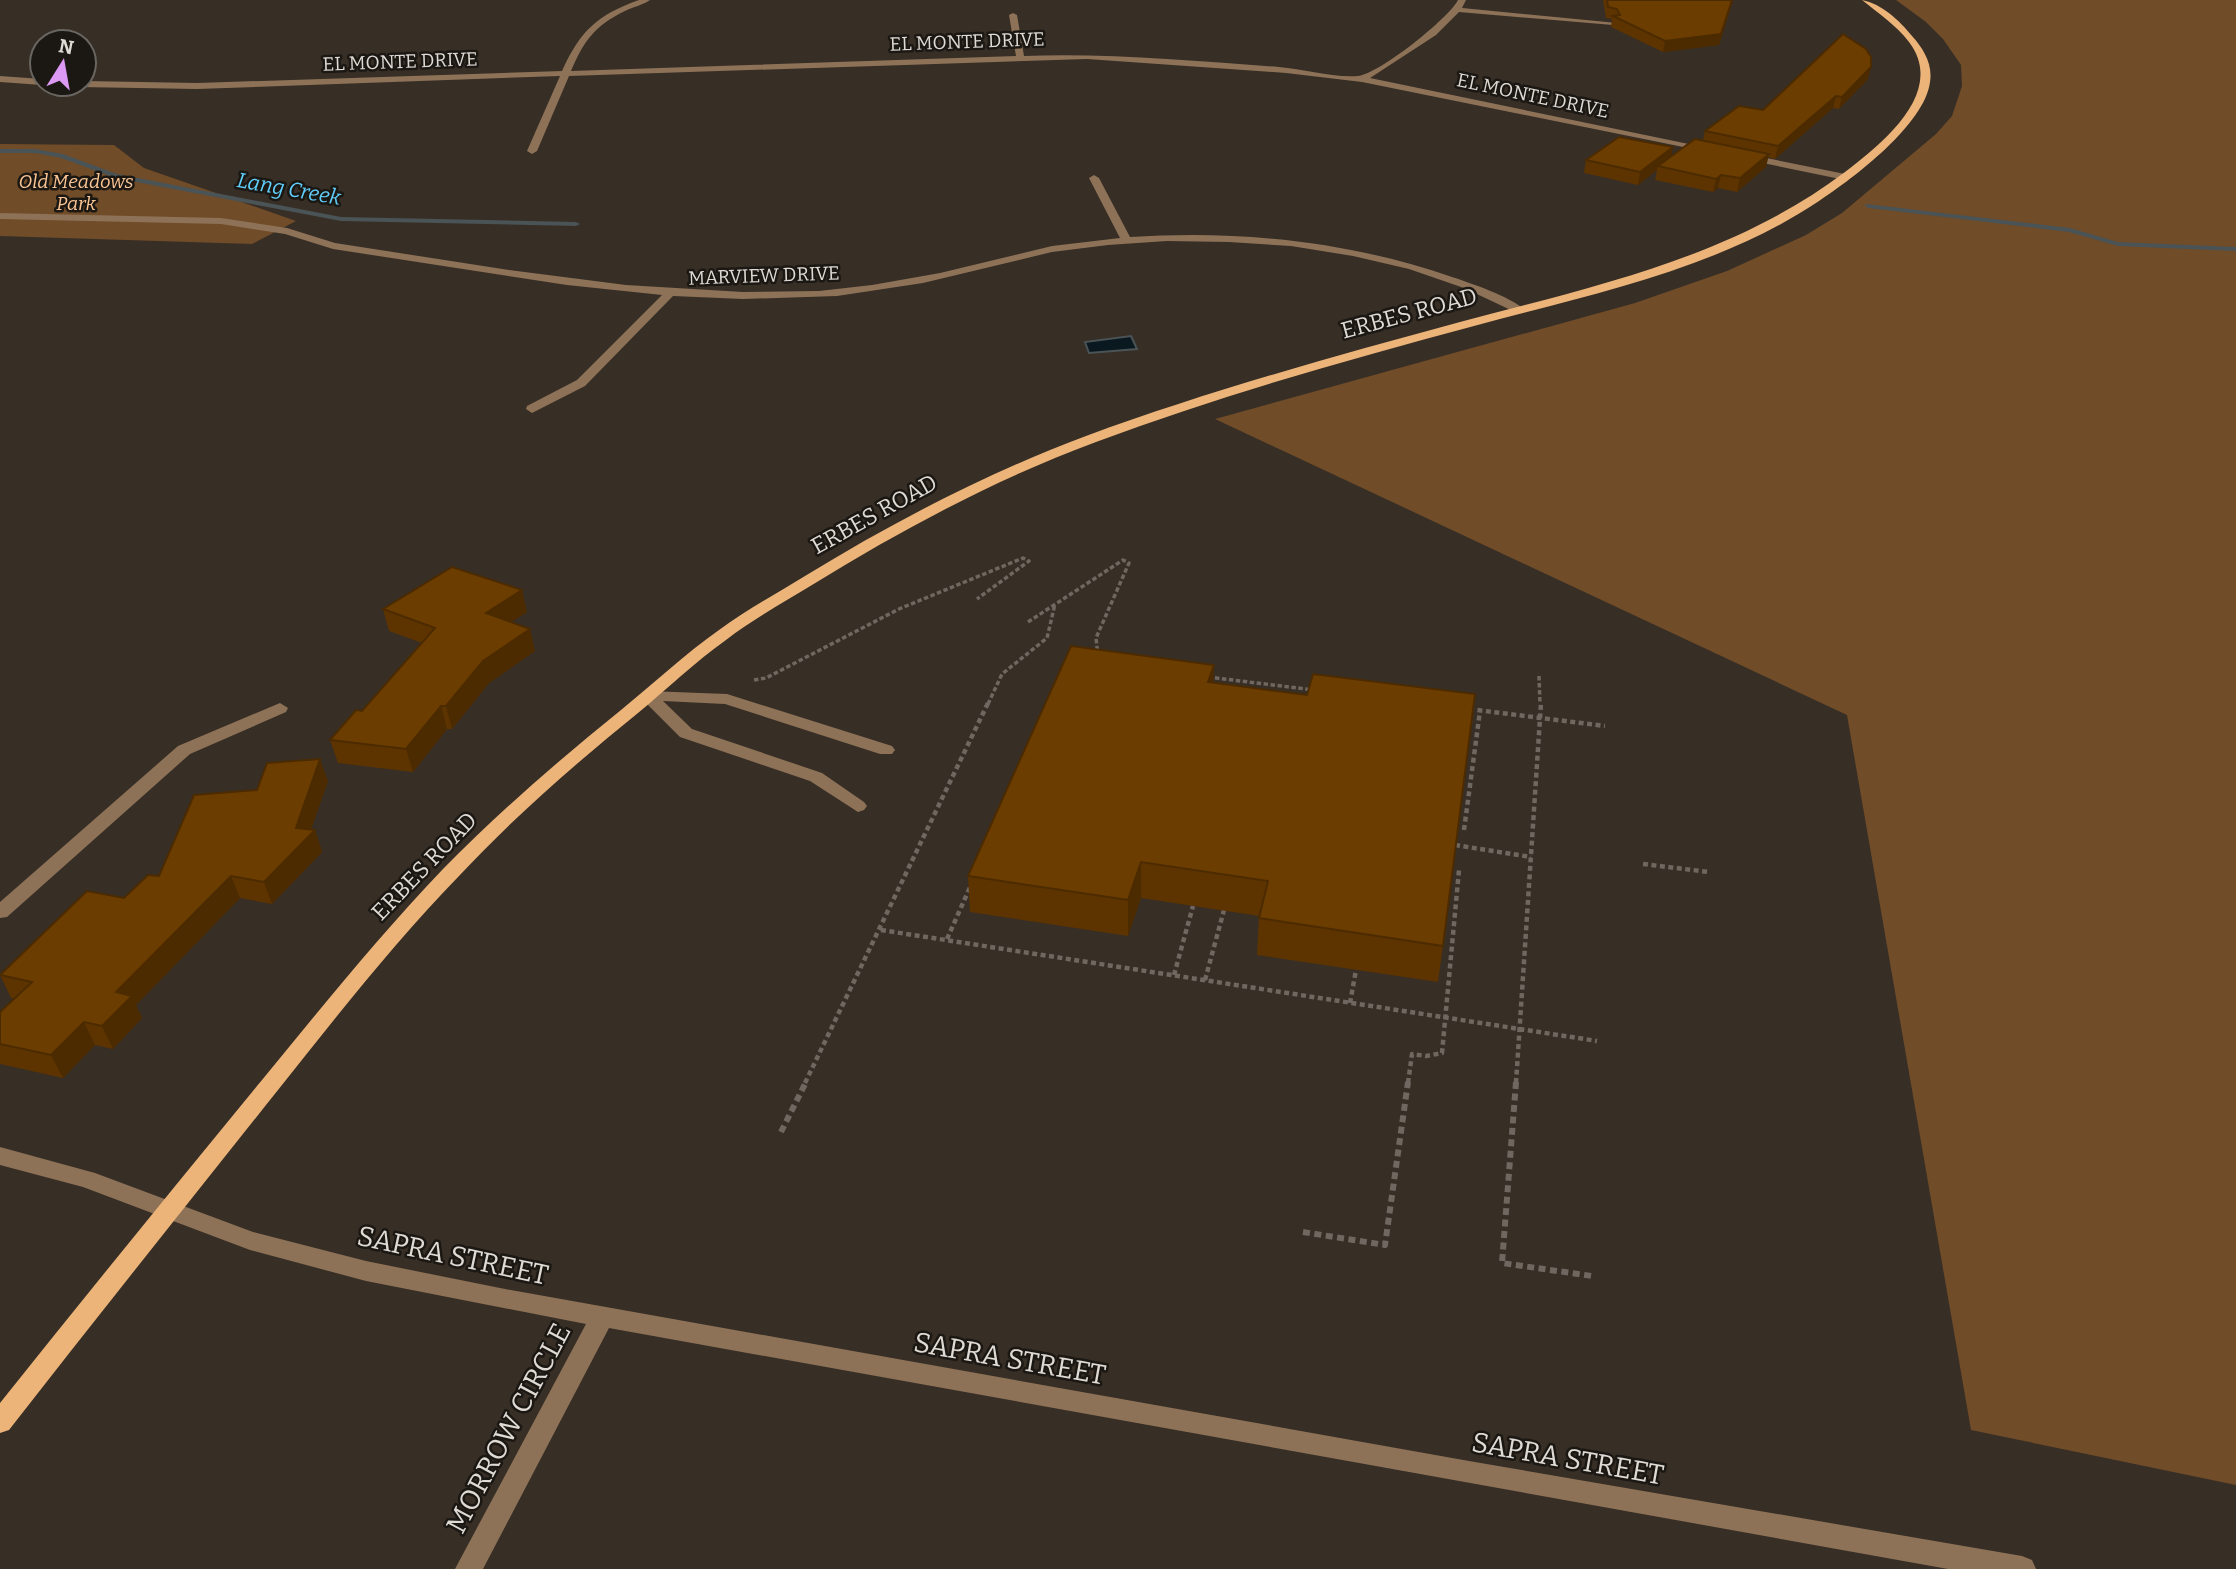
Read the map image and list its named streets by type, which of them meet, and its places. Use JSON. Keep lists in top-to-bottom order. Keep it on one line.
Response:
{"streets":{"main road":["ERBES ROAD"],"street":["EL MONTE DRIVE","MARVIEW DRIVE","SAPRA STREET","MORROW CIRCLE"]},"crossings":[["MARVIEW DRIVE","ERBES ROAD"],["ERBES ROAD","SAPRA STREET"],["SAPRA STREET","MORROW CIRCLE"]],"water":["Lang Creek"],"parks":["Old Meadows Park"],"north":"top"}
